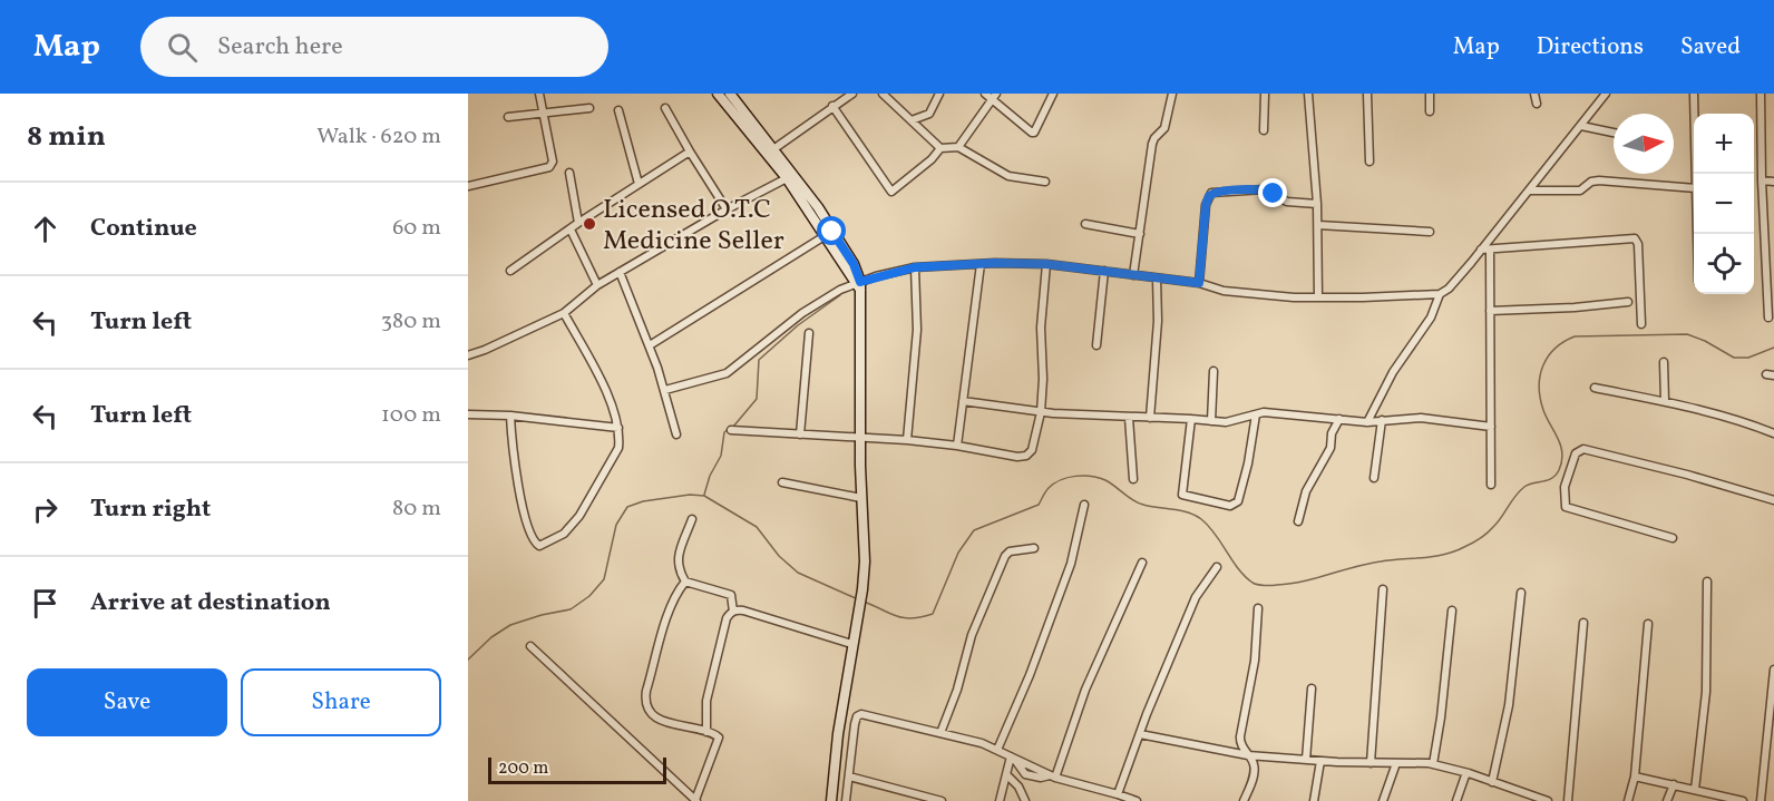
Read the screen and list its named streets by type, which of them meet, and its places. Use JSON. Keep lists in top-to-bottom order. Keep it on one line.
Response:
{"places":["Licensed O.T.C Medicine Seller"],"scale_bar":"200 m","north":"right","page":{"header":"Map","search":"Search here","nav":["Map","Directions","Saved"],"heading":["8 min","Walk · 620 m"],"map_buttons":["+","−"],"list":[["Continue","60 m"],["Turn left","380 m"],["Turn left","100 m"],["Turn right","80 m"],"Arrive at destination"],"buttons":["Save","Share"],"scale":"200 m"}}
